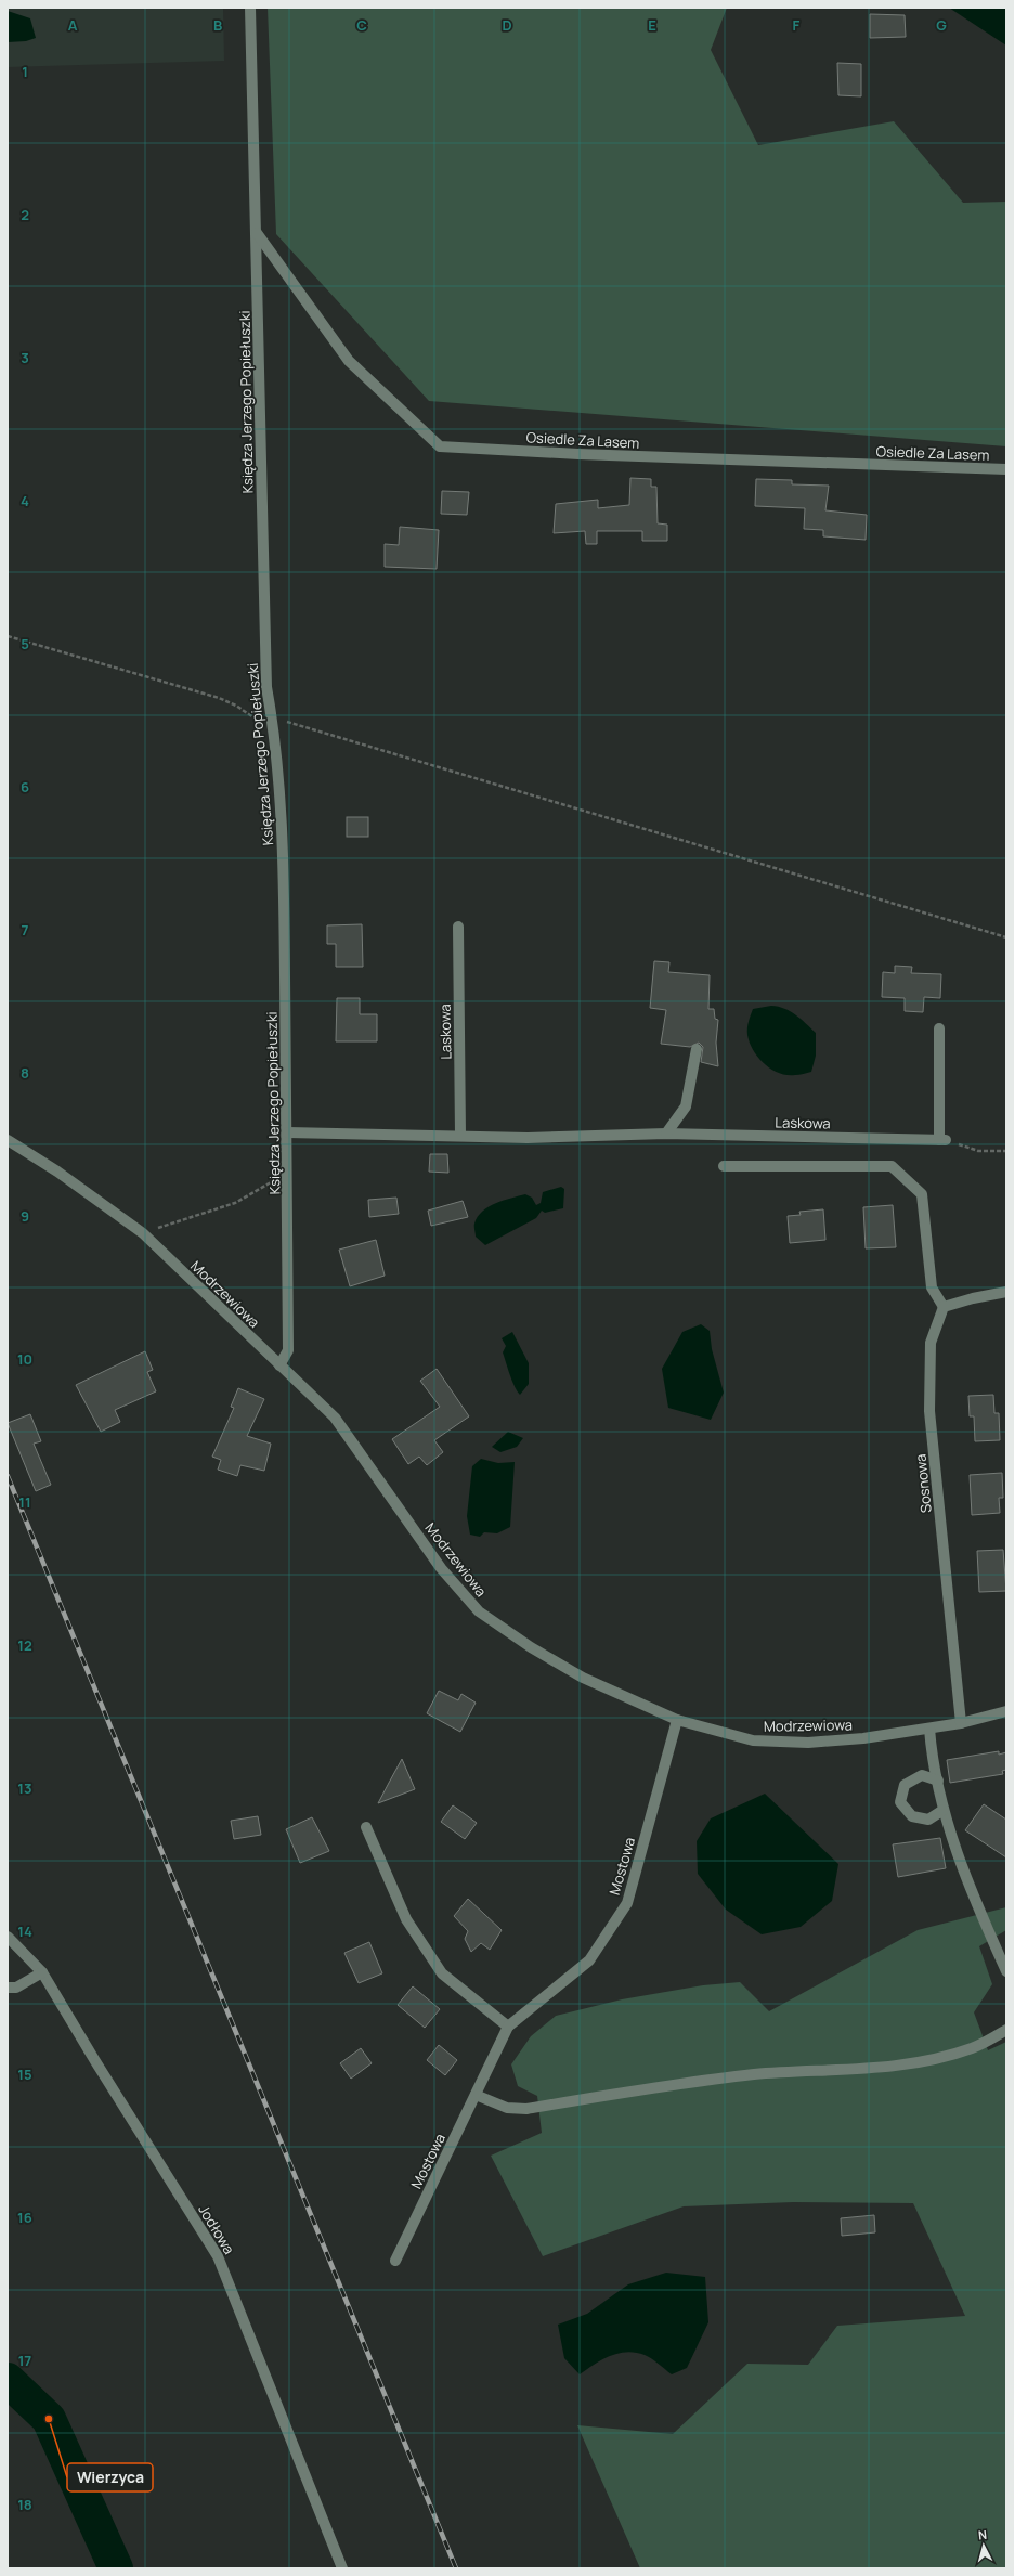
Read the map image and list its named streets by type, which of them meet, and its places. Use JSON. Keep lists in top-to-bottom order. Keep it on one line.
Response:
{"streets":{"street":["Księdza Jerzego Popiełuszki","Osiedle Za Lasem","Laskowa","Modrzewiowa","Sosnowa","Mostowa","Jodłowa"]},"crossings":[["Księdza Jerzego Popiełuszki","Osiedle Za Lasem"],["Księdza Jerzego Popiełuszki","Laskowa"],["Księdza Jerzego Popiełuszki","Modrzewiowa"],["Modrzewiowa","Sosnowa"],["Modrzewiowa","Mostowa"]],"places":["Wierzyca"],"north":"top","grid":{"columns":["A","B","C","D","E","F","G"],"rows":["1","2","3","4","5","6","7","8","9","10","11","12","13","14","15","16","17","18"]}}
